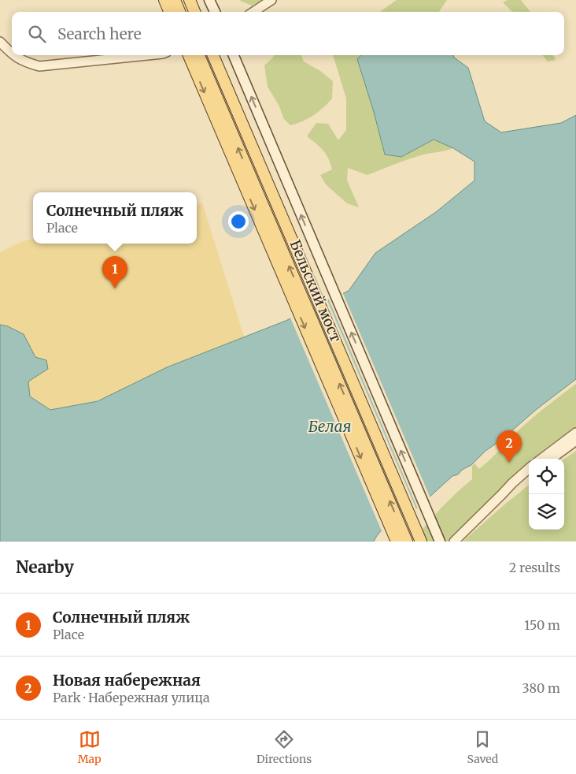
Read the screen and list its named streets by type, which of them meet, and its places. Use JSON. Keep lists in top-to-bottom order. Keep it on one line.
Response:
{"streets":{"main road":["Бельский мост"]},"water":["Белая"],"page":{"search":"Search here","popup":["Солнечный пляж","Place"],"pins":["1","2"],"heading":["Nearby","2 results"],"list":[{"mark":"1","name":"Солнечный пляж","note":"Place","value":"150 m"},{"mark":"2","name":"Новая набережная","note":"Park · Набережная улица","value":"380 m"}],"nav":["Map","Directions","Saved"]}}
